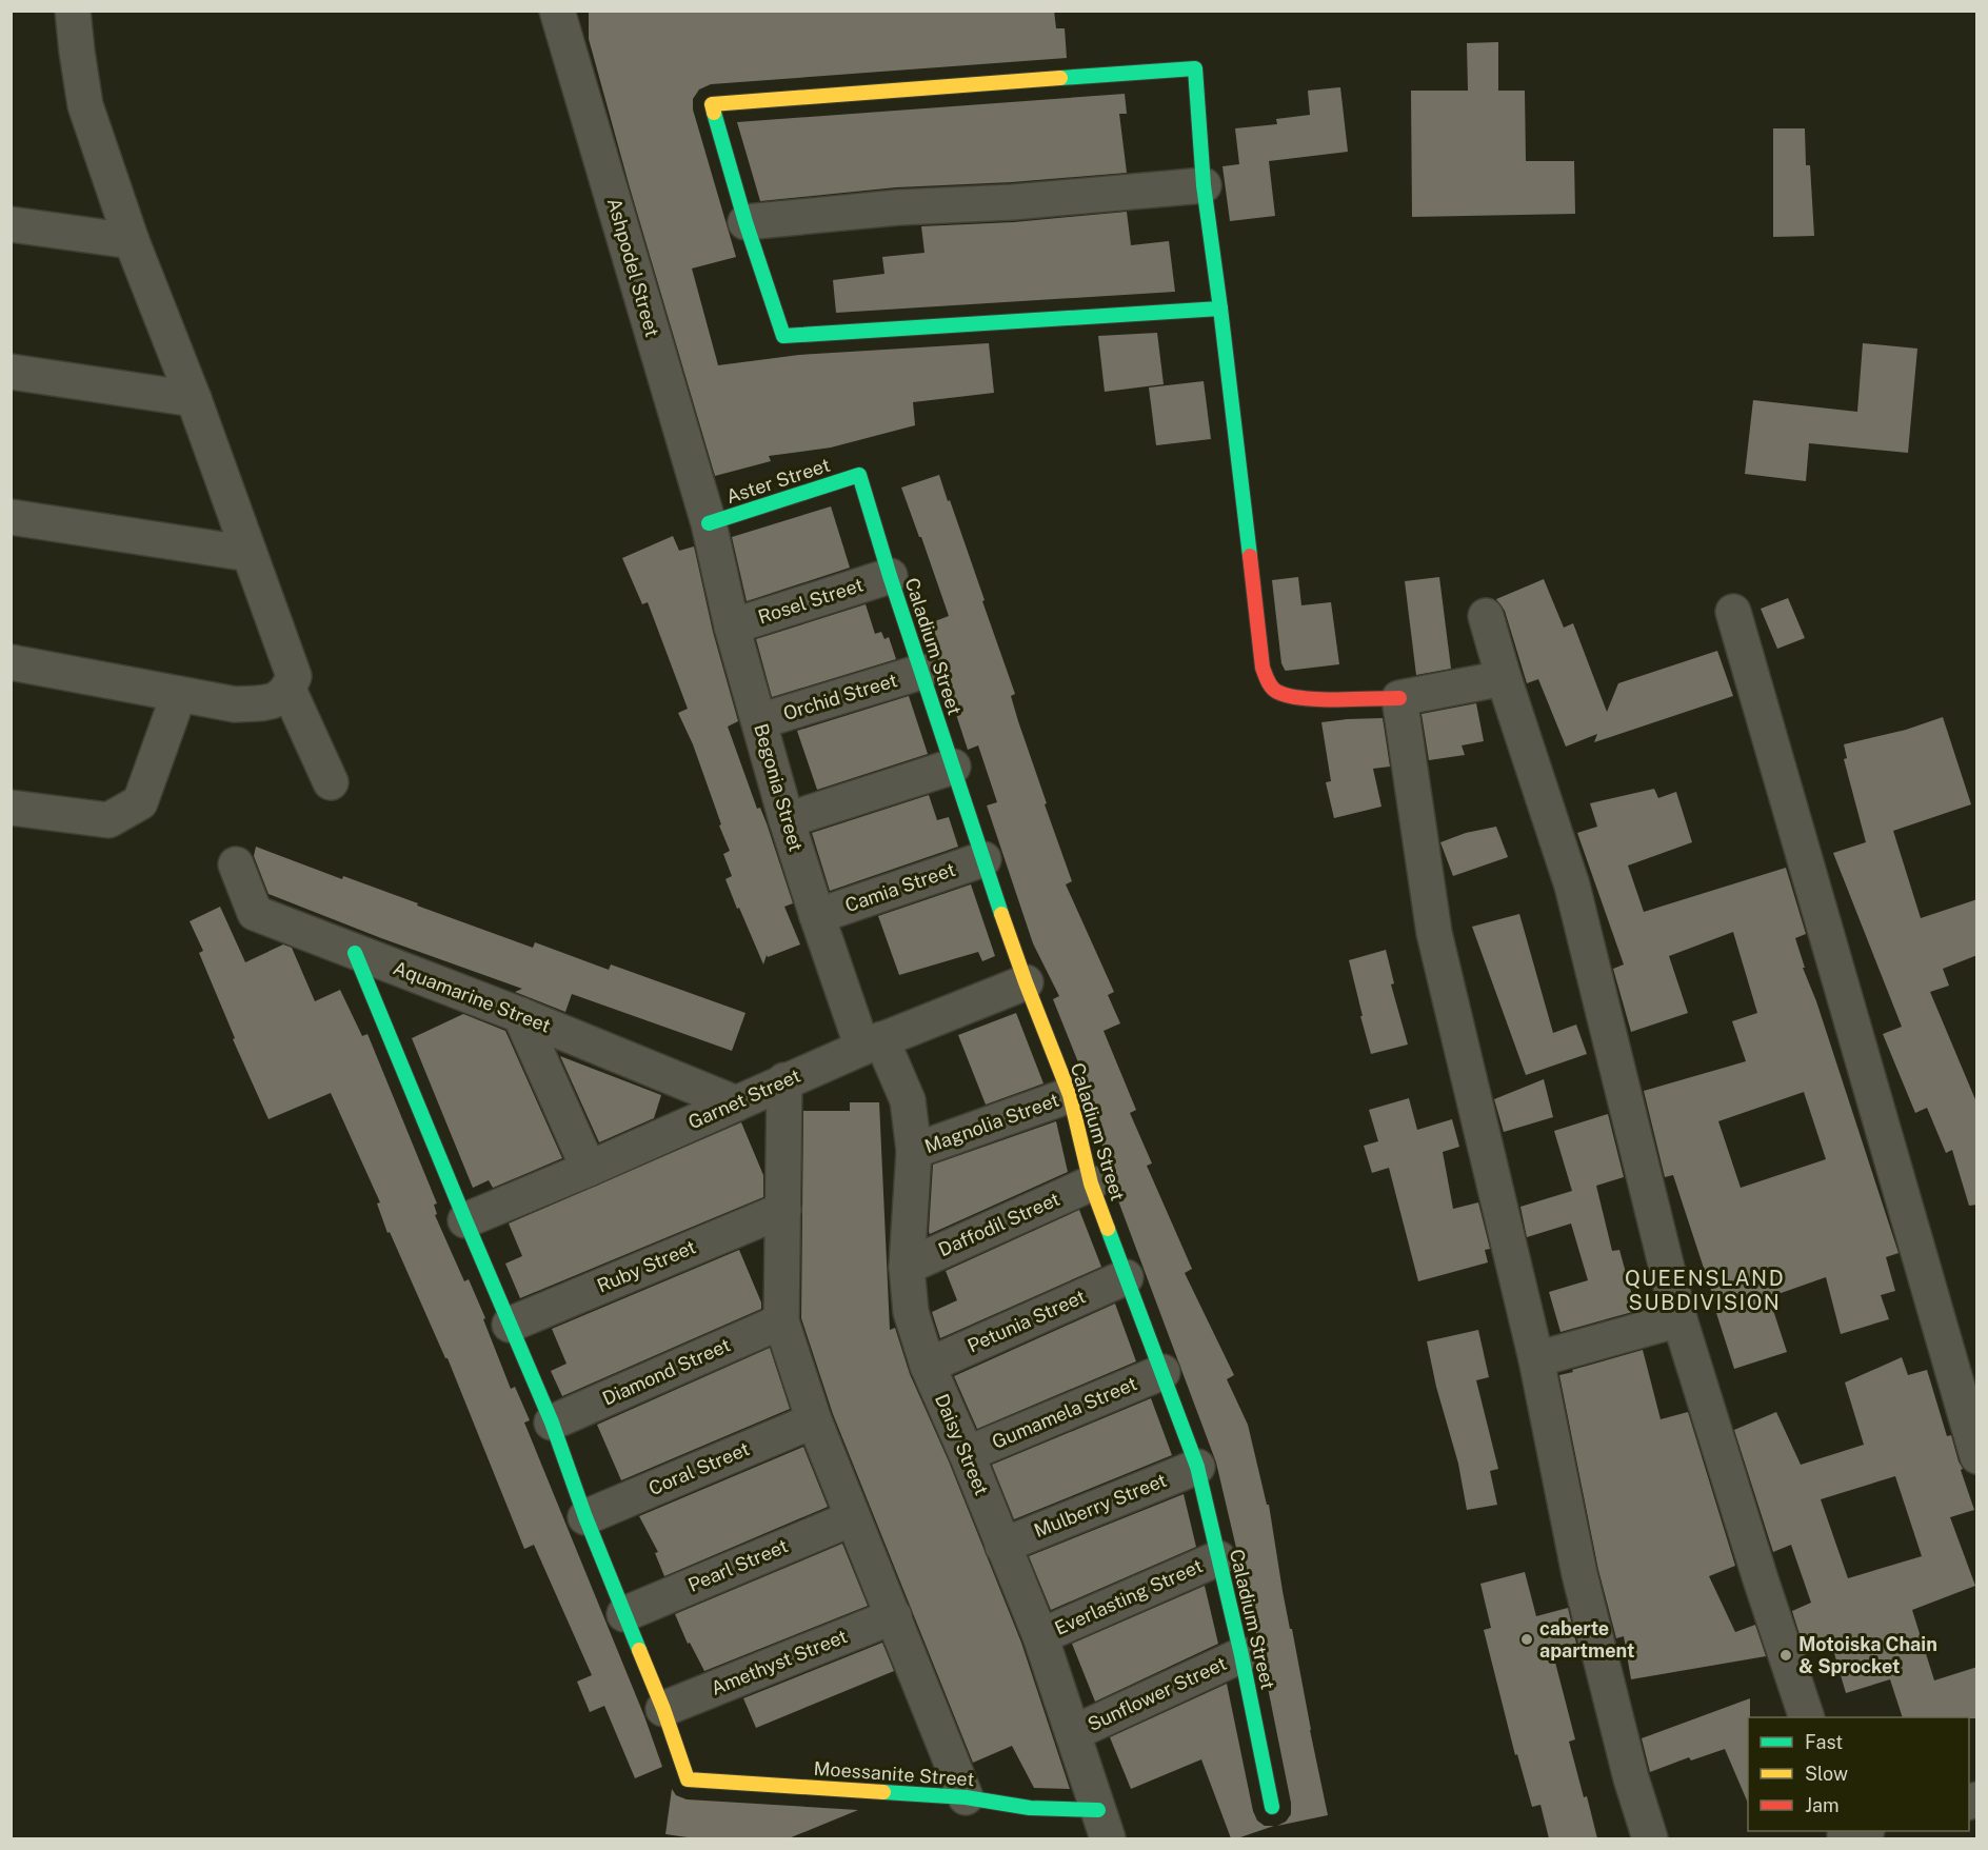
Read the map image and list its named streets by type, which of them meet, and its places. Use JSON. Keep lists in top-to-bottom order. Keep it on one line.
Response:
{"streets":{"street":["Ashpodel Street","Aster Street","Rosel Street","Caladium Street","Orchid Street","Begonia Street","Camia Street","Aquamarine Street","Garnet Street","Magnolia Street","Daffodil Street","Ruby Street","Petunia Street","Diamond Street","Gumamela Street","Daisy Street","Coral Street","Mulberry Street","Pearl Street","Everlasting Street","Amethyst Street","Sunflower Street","Moessanite Street"]},"crossings":[["Ashpodel Street","Aster Street"],["Ashpodel Street","Begonia Street"],["Aster Street","Caladium Street"],["Aster Street","Begonia Street"],["Rosel Street","Caladium Street"],["Rosel Street","Begonia Street"],["Caladium Street","Orchid Street"],["Caladium Street","Camia Street"],["Caladium Street","Garnet Street"],["Caladium Street","Magnolia Street"],["Caladium Street","Daffodil Street"],["Caladium Street","Petunia Street"],["Caladium Street","Gumamela Street"],["Caladium Street","Mulberry Street"],["Caladium Street","Everlasting Street"],["Caladium Street","Sunflower Street"],["Orchid Street","Begonia Street"],["Begonia Street","Camia Street"],["Begonia Street","Garnet Street"],["Begonia Street","Daisy Street"],["Aquamarine Street","Garnet Street"],["Garnet Street","Daisy Street"],["Magnolia Street","Daisy Street"],["Daffodil Street","Daisy Street"],["Petunia Street","Daisy Street"],["Gumamela Street","Daisy Street"],["Daisy Street","Mulberry Street"],["Daisy Street","Everlasting Street"],["Daisy Street","Sunflower Street"],["Daisy Street","Moessanite Street"],["Amethyst Street","Moessanite Street"]],"districts":["QUEENSLAND SUBDIVISION"],"places":["caberte apartment","Motoiska Chain & Sprocket"],"legend":["Fast","Slow","Jam"]}
